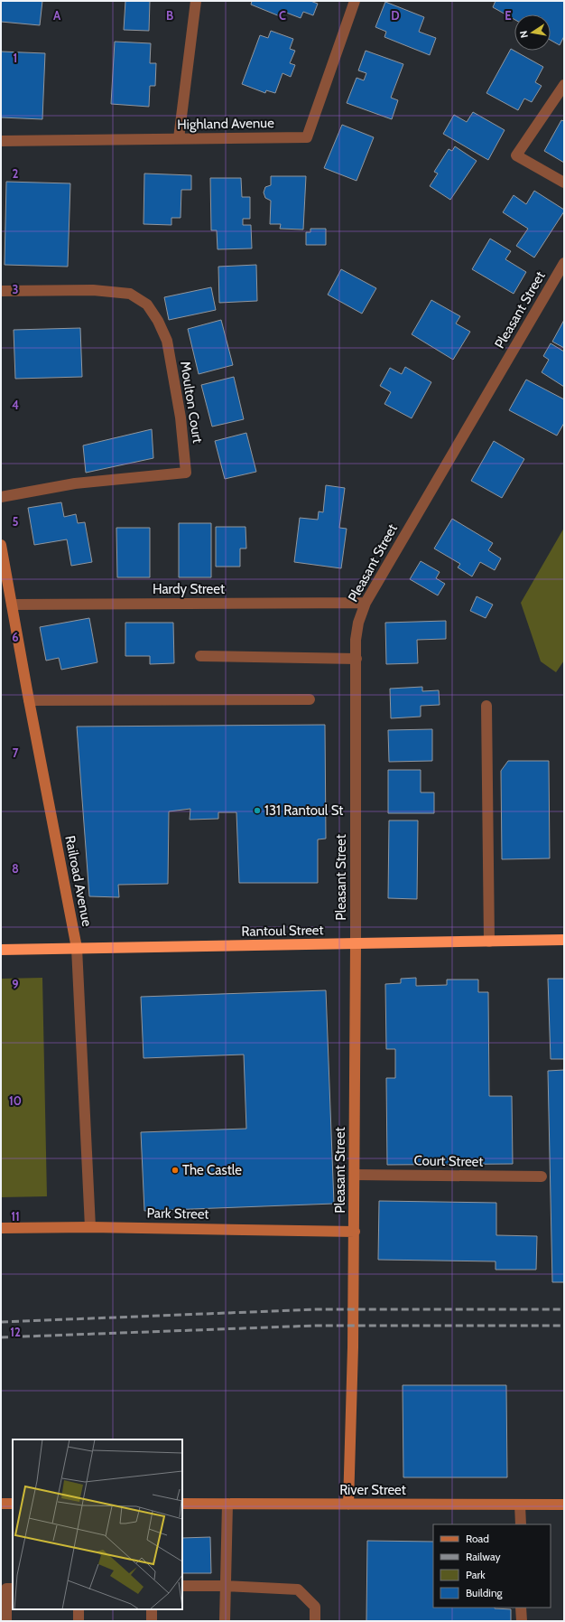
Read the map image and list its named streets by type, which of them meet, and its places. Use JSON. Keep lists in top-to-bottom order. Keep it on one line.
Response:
{"streets":{"highway":["Rantoul Street"],"street":["Highland Avenue","Pleasant Street","Moulton Court","Hardy Street","Railroad Avenue","Court Street","Park Street","River Street"]},"crossings":[["Pleasant Street","Hardy Street"],["Pleasant Street","Rantoul Street"],["Pleasant Street","Court Street"],["Pleasant Street","Park Street"],["Pleasant Street","River Street"],["Hardy Street","Railroad Avenue"],["Railroad Avenue","Rantoul Street"],["Railroad Avenue","Park Street"]],"places":["131 Rantoul St","The Castle"],"legend":["Road","Railway","Park","Building"],"north":"left","grid":{"columns":["A","B","C","D","E"],"rows":["1","2","3","4","5","6","7","8","9","10","11","12"]}}
